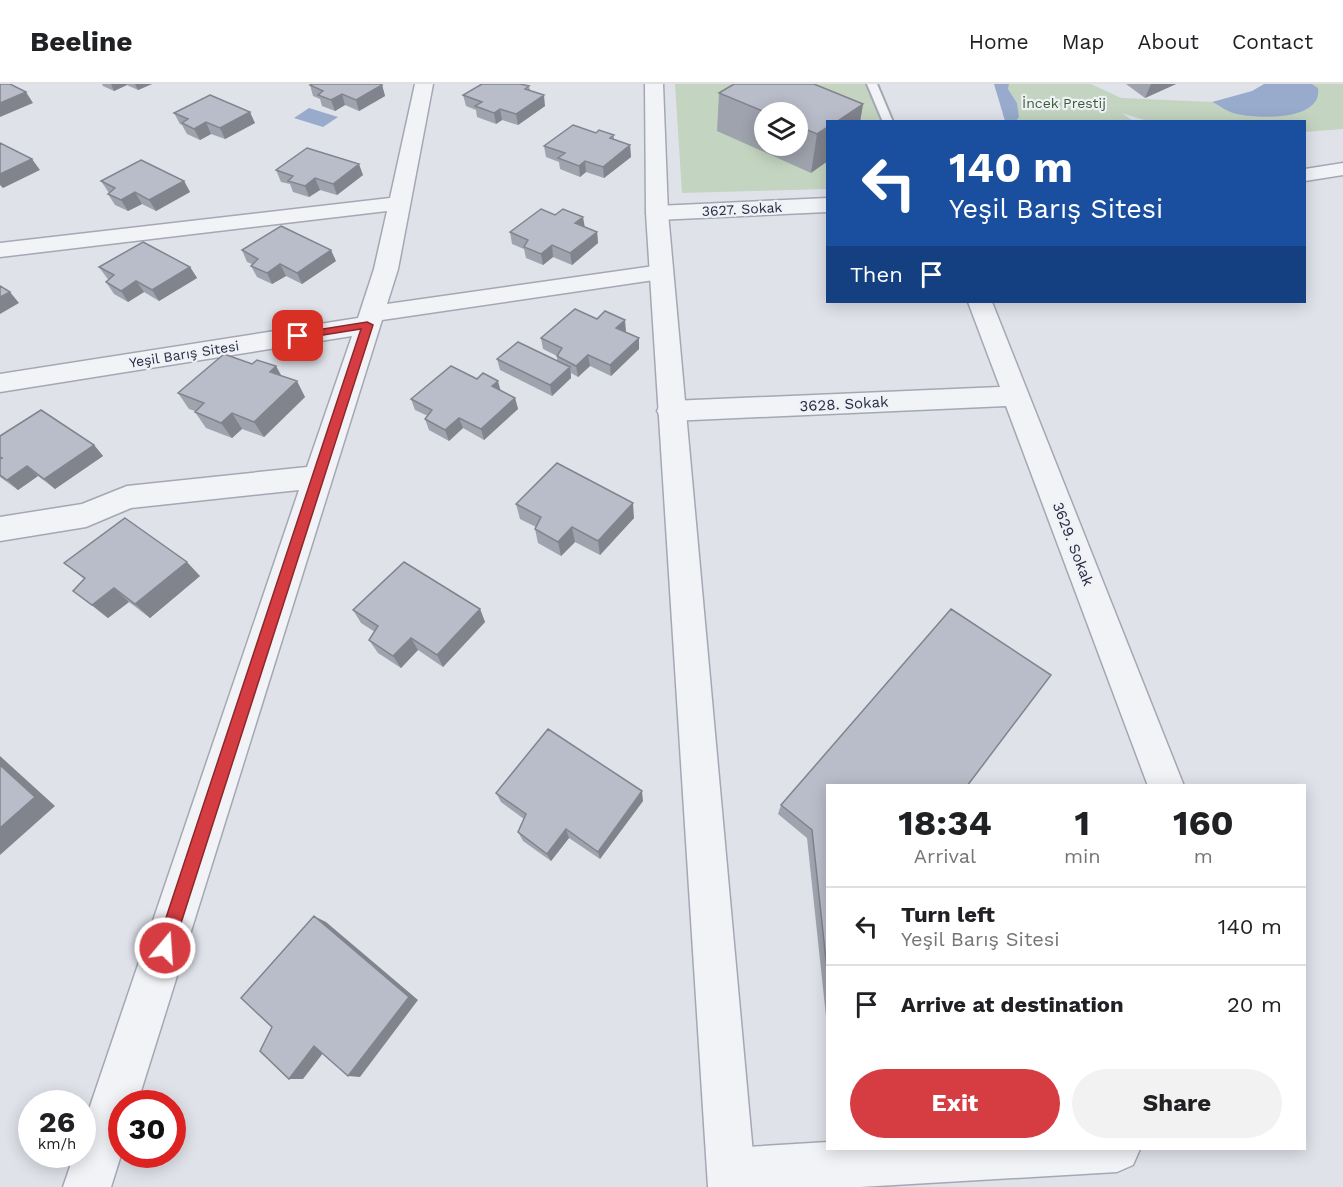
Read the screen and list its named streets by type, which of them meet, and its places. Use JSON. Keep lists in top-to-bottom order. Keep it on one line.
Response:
{"streets":{"street":["3627. Sokak","Yeşil Barış Sitesi","3628. Sokak","3629. Sokak"]},"crossings":[["3628. Sokak","3629. Sokak"]],"parks":["İncek Prestij"],"page":{"header":"Beeline","nav":["Home","Map","About","Contact"],"turn":["140 m","Yeşil Barış Sitesi"],"then":"Then","eta":["18:34","Arrival","1","min","160","m"],"list":[{"name":"Turn left","note":"Yeşil Barış Sitesi","value":"140 m"},{"name":"Arrive at destination","value":"20 m"}],"buttons":["Exit","Share"],"speed":"26 km/h","limit":"30"}}
